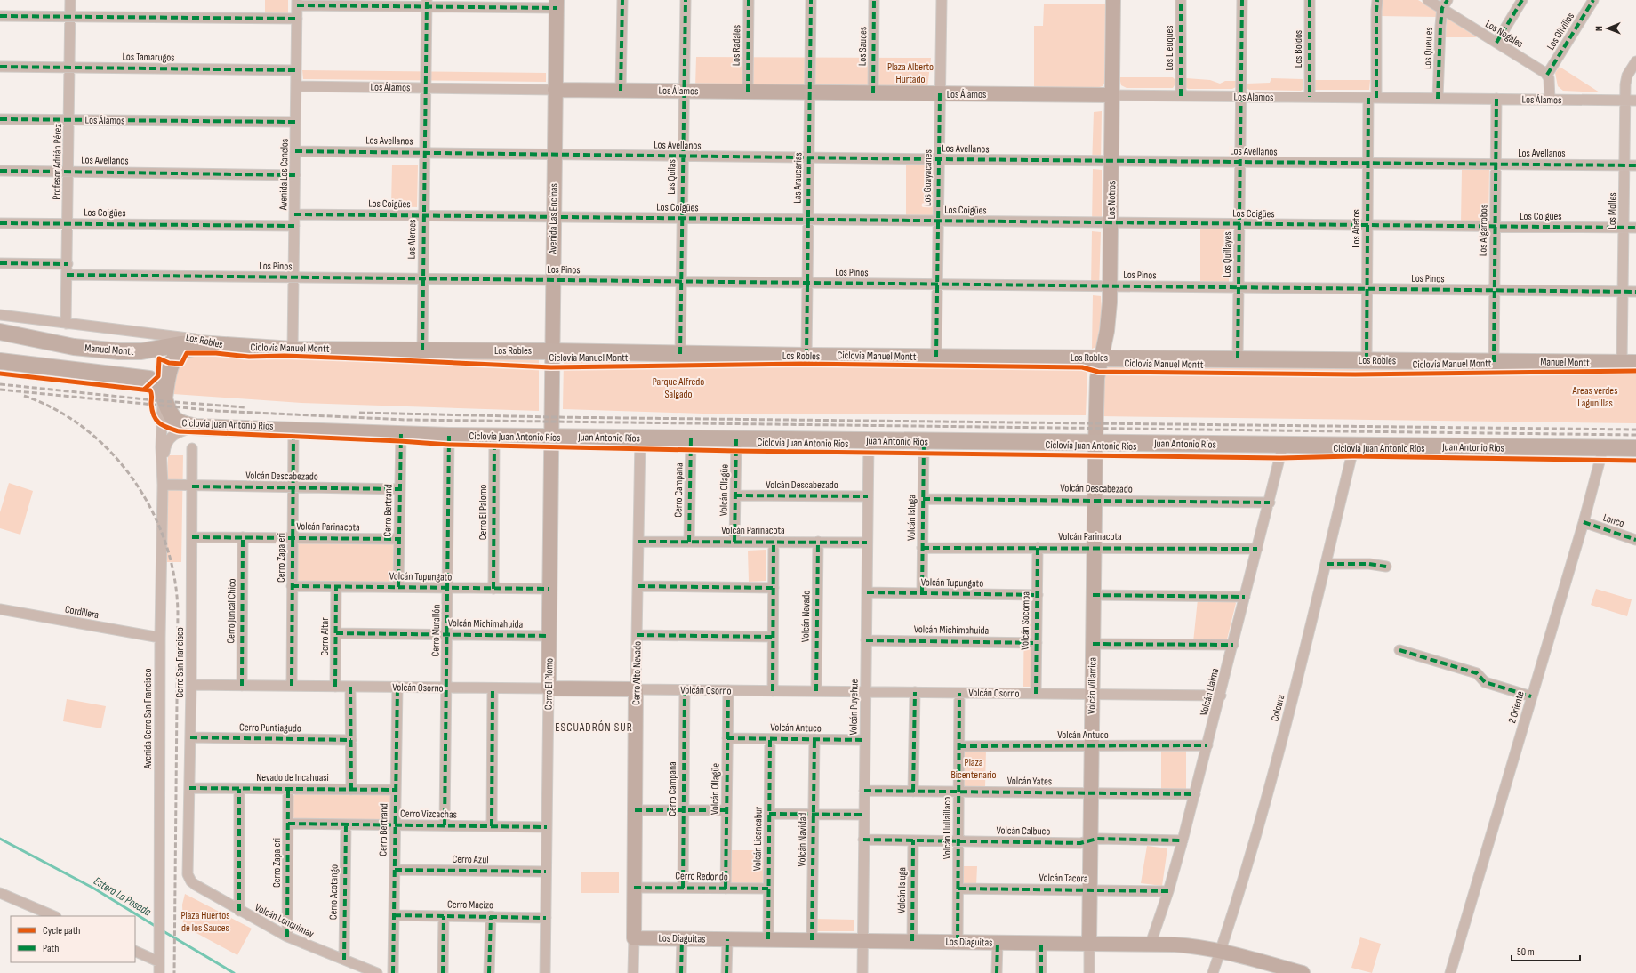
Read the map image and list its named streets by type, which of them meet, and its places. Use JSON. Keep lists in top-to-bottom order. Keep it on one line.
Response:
{"streets":{"main road":["Los Robles","Manuel Montt","Juan Antonio Ríos"],"street":["Los Olivillos","Los Nogales","Los Radales","Los Sauces","Los Lleuques","Los Queules","Los Boldos","Los Tamarugos","Los Álamos","Los Avellanos","Profesor Adrián Pérez","Avenida Los Canelos","Las Quilas","Las Araucarias","Los Guayacanes","Los Notros","Los Coigües","Los Molles","Avenida Las Encinas","Los Abetos","Los Algarrobos","Los Alerces","Los Quillayes","Los Pinos","Volcán Descabezado","Cerro Campana","Volcán Ollagüe","Cerro Bertrand","Cerro El Palomo","Volcán Isluga","Lonco","Volcán Parinacota","Cerro Zapaleri","Volcán Tupungato","Cerro Juncal Chico","Cordillera","Volcán Nevado","Volcán Socompa","Volcán Michimahuida","Cerro Murallón","Cerro Altar","Cerro San Francisco","Cerro Alto Nevado","Cerro El Plomo","Volcán Villarrica","Volcán Osorno","Volcán Llaima","Volcán Puyehue","2 Oriente","Colcura","Avenida Cerro San Francisco","Cerro Puntiagudo","Volcán Antuco","Nevado de Incahuasi","Volcán Yates","Cerro Vizcachas","Volcán Llullaillaco","Volcán Calbuco","Volcán Licancabur","Volcán Navidad","Cerro Azul","Cerro Redondo","Volcán Tacora","Cerro Acotango","Cerro Macizo","Volcán Lonquimay","Los Diaguitas"],"cycle path":["Ciclovía Manuel Montt","Ciclovía Juan Antonio Ríos"]},"crossings":[["Los Olivillos","Los Nogales"],["Los Nogales","Los Queules"],["Los Radales","Los Álamos"],["Los Sauces","Los Álamos"],["Los Lleuques","Los Álamos"],["Los Queules","Los Álamos"],["Los Boldos","Los Álamos"],["Los Tamarugos","Profesor Adrián Pérez"],["Los Tamarugos","Avenida Los Canelos"],["Los Álamos","Profesor Adrián Pérez"],["Los Álamos","Avenida Los Canelos"],["Los Álamos","Las Quilas"],["Los Álamos","Las Araucarias"],["Los Álamos","Los Guayacanes"],["Los Álamos","Los Notros"],["Los Álamos","Los Molles"],["Los Álamos","Avenida Las Encinas"],["Los Álamos","Los Abetos"],["Los Álamos","Los Algarrobos"],["Los Álamos","Los Alerces"],["Los Álamos","Los Quillayes"],["Los Avellanos","Profesor Adrián Pérez"],["Los Avellanos","Avenida Los Canelos"],["Los Avellanos","Las Quilas"],["Los Avellanos","Las Araucarias"],["Los Avellanos","Los Guayacanes"],["Los Avellanos","Los Notros"],["Los Avellanos","Los Molles"],["Los Avellanos","Avenida Las Encinas"],["Los Avellanos","Los Abetos"],["Los Avellanos","Los Algarrobos"],["Los Avellanos","Los Alerces"],["Los Avellanos","Los Quillayes"],["Profesor Adrián Pérez","Los Coigües"],["Profesor Adrián Pérez","Los Pinos"],["Profesor Adrián Pérez","Los Robles"],["Avenida Los Canelos","Los Coigües"],["Avenida Los Canelos","Los Pinos"],["Avenida Los Canelos","Los Robles"],["Las Quilas","Los Coigües"],["Las Quilas","Los Pinos"],["Las Quilas","Los Robles"],["Las Araucarias","Los Coigües"],["Las Araucarias","Los Pinos"],["Las Araucarias","Los Robles"],["Los Guayacanes","Los Coigües"],["Los Guayacanes","Los Pinos"],["Los Guayacanes","Los Robles"],["Los Notros","Los Coigües"],["Los Notros","Los Pinos"],["Los Notros","Los Robles"],["Los Notros","Volcán Villarrica"],["Los Coigües","Los Molles"],["Los Coigües","Avenida Las Encinas"],["Los Coigües","Los Abetos"],["Los Coigües","Los Algarrobos"],["Los Coigües","Los Alerces"],["Los Coigües","Los Quillayes"],["Los Molles","Los Pinos"],["Los Molles","Manuel Montt"],["Avenida Las Encinas","Los Pinos"],["Avenida Las Encinas","Los Robles"],["Avenida Las Encinas","Juan Antonio Ríos"],["Avenida Las Encinas","Cerro El Plomo"],["Los Abetos","Los Pinos"],["Los Abetos","Los Robles"],["Los Algarrobos","Los Pinos"],["Los Algarrobos","Los Robles"],["Los Algarrobos","Manuel Montt"],["Los Alerces","Los Pinos"],["Los Alerces","Los Robles"],["Los Quillayes","Los Pinos"],["Los Quillayes","Los Robles"],["Los Robles","Manuel Montt"],["Juan Antonio Ríos","Cerro Campana"],["Juan Antonio Ríos","Volcán Ollagüe"],["Juan Antonio Ríos","Cerro Bertrand"],["Juan Antonio Ríos","Cerro El Palomo"],["Juan Antonio Ríos","Volcán Isluga"],["Juan Antonio Ríos","Cerro Zapaleri"],["Juan Antonio Ríos","Cerro Murallón"],["Juan Antonio Ríos","Cerro Alto Nevado"],["Juan Antonio Ríos","Cerro El Plomo"],["Juan Antonio Ríos","Volcán Villarrica"],["Juan Antonio Ríos","Volcán Llaima"],["Juan Antonio Ríos","Volcán Puyehue"],["Juan Antonio Ríos","2 Oriente"],["Juan Antonio Ríos","Colcura"],["Volcán Descabezado","Volcán Ollagüe"],["Volcán Descabezado","Cerro Bertrand"],["Volcán Descabezado","Volcán Isluga"],["Volcán Descabezado","Cerro Zapaleri"],["Volcán Descabezado","Cerro San Francisco"],["Volcán Descabezado","Volcán Villarrica"],["Volcán Descabezado","Volcán Llaima"],["Volcán Descabezado","Volcán Puyehue"],["Volcán Descabezado","Avenida Cerro San Francisco"],["Cerro Campana","Volcán Parinacota"],["Cerro Campana","Volcán Osorno"],["Cerro Campana","Cerro Redondo"],["Volcán Ollagüe","Volcán Parinacota"],["Volcán Ollagüe","Volcán Osorno"],["Volcán Ollagüe","Volcán Antuco"],["Volcán Ollagüe","Cerro Redondo"],["Cerro Bertrand","Volcán Parinacota"],["Cerro Bertrand","Volcán Tupungato"],["Cerro Bertrand","Volcán Osorno"],["Cerro Bertrand","Nevado de Incahuasi"],["Cerro Bertrand","Cerro Vizcachas"],["Cerro Bertrand","Cerro Azul"],["Cerro Bertrand","Cerro Macizo"],["Cerro El Palomo","Volcán Tupungato"],["Volcán Isluga","Volcán Parinacota"],["Volcán Isluga","Volcán Tupungato"],["Volcán Isluga","Volcán Calbuco"],["Volcán Isluga","Los Diaguitas"],["Lonco","2 Oriente"],["Volcán Parinacota","Cerro Zapaleri"],["Volcán Parinacota","Cerro Juncal Chico"],["Volcán Parinacota","Volcán Nevado"],["Volcán Parinacota","Volcán Socompa"],["Volcán Parinacota","Cerro San Francisco"],["Volcán Parinacota","Cerro Alto Nevado"],["Volcán Parinacota","Volcán Villarrica"],["Volcán Parinacota","Volcán Llaima"],["Volcán Parinacota","Volcán Puyehue"],["Cerro Zapaleri","Volcán Tupungato"],["Cerro Zapaleri","Volcán Osorno"],["Cerro Zapaleri","Nevado de Incahuasi"],["Cerro Zapaleri","Cerro Vizcachas"],["Cerro Zapaleri","Volcán Lonquimay"],["Volcán Tupungato","Volcán Socompa"],["Volcán Tupungato","Cerro Murallón"],["Volcán Tupungato","Cerro Altar"],["Volcán Tupungato","Cerro El Plomo"],["Volcán Tupungato","Volcán Puyehue"],["Cerro Juncal Chico","Volcán Osorno"],["Cordillera","Avenida Cerro San Francisco"],["Volcán Nevado","Volcán Osorno"],["Volcán Socompa","Volcán Michimahuida"],["Volcán Socompa","Volcán Osorno"],["Volcán Michimahuida","Cerro Murallón"],["Volcán Michimahuida","Cerro Altar"],["Volcán Michimahuida","Cerro El Plomo"],["Volcán Michimahuida","Volcán Puyehue"],["Cerro Murallón","Volcán Osorno"],["Cerro Murallón","Cerro Vizcachas"],["Cerro Altar","Volcán Osorno"],["Cerro San Francisco","Volcán Osorno"],["Cerro San Francisco","Cerro Puntiagudo"],["Cerro San Francisco","Nevado de Incahuasi"],["Cerro San Francisco","Volcán Lonquimay"],["Cerro Alto Nevado","Volcán Osorno"],["Cerro Alto Nevado","Cerro Redondo"],["Cerro Alto Nevado","Los Diaguitas"],["Cerro El Plomo","Volcán Osorno"],["Cerro El Plomo","Cerro Vizcachas"],["Cerro El Plomo","Cerro Azul"],["Cerro El Plomo","Cerro Macizo"],["Volcán Villarrica","Volcán Osorno"],["Volcán Villarrica","Volcán Antuco"],["Volcán Villarrica","Volcán Yates"],["Volcán Villarrica","Volcán Calbuco"],["Volcán Villarrica","Volcán Tacora"],["Volcán Villarrica","Los Diaguitas"],["Volcán Osorno","Volcán Llaima"],["Volcán Osorno","Volcán Puyehue"],["Volcán Osorno","Volcán Llullaillaco"],["Volcán Llaima","Volcán Antuco"],["Volcán Llaima","Volcán Yates"],["Volcán Llaima","Volcán Calbuco"],["Volcán Llaima","Volcán Tacora"],["Volcán Llaima","Los Diaguitas"],["Volcán Puyehue","Volcán Antuco"],["Volcán Puyehue","Volcán Yates"],["Volcán Puyehue","Volcán Calbuco"],["Volcán Puyehue","Los Diaguitas"],["Colcura","Los Diaguitas"],["Volcán Antuco","Volcán Llullaillaco"],["Volcán Antuco","Volcán Licancabur"],["Volcán Antuco","Volcán Navidad"],["Volcán Yates","Volcán Llullaillaco"],["Cerro Vizcachas","Cerro Acotango"],["Volcán Llullaillaco","Volcán Calbuco"],["Volcán Llullaillaco","Volcán Tacora"],["Volcán Llullaillaco","Los Diaguitas"],["Volcán Licancabur","Cerro Redondo"],["Volcán Licancabur","Los Diaguitas"],["Volcán Navidad","Los Diaguitas"],["Cerro Acotango","Volcán Lonquimay"]],"districts":["ESCUADRÓN SUR"],"water":["Estero La Posada"],"parks":["Plaza Alberto Hurtado","Parque Alfredo Salgado","Areas verdes Lagunillas","Plaza Bicentenario","Plaza Huertos de los Sauces"],"legend":["Cycle path","Path"],"scale_bar":"50 m","north":"left"}
